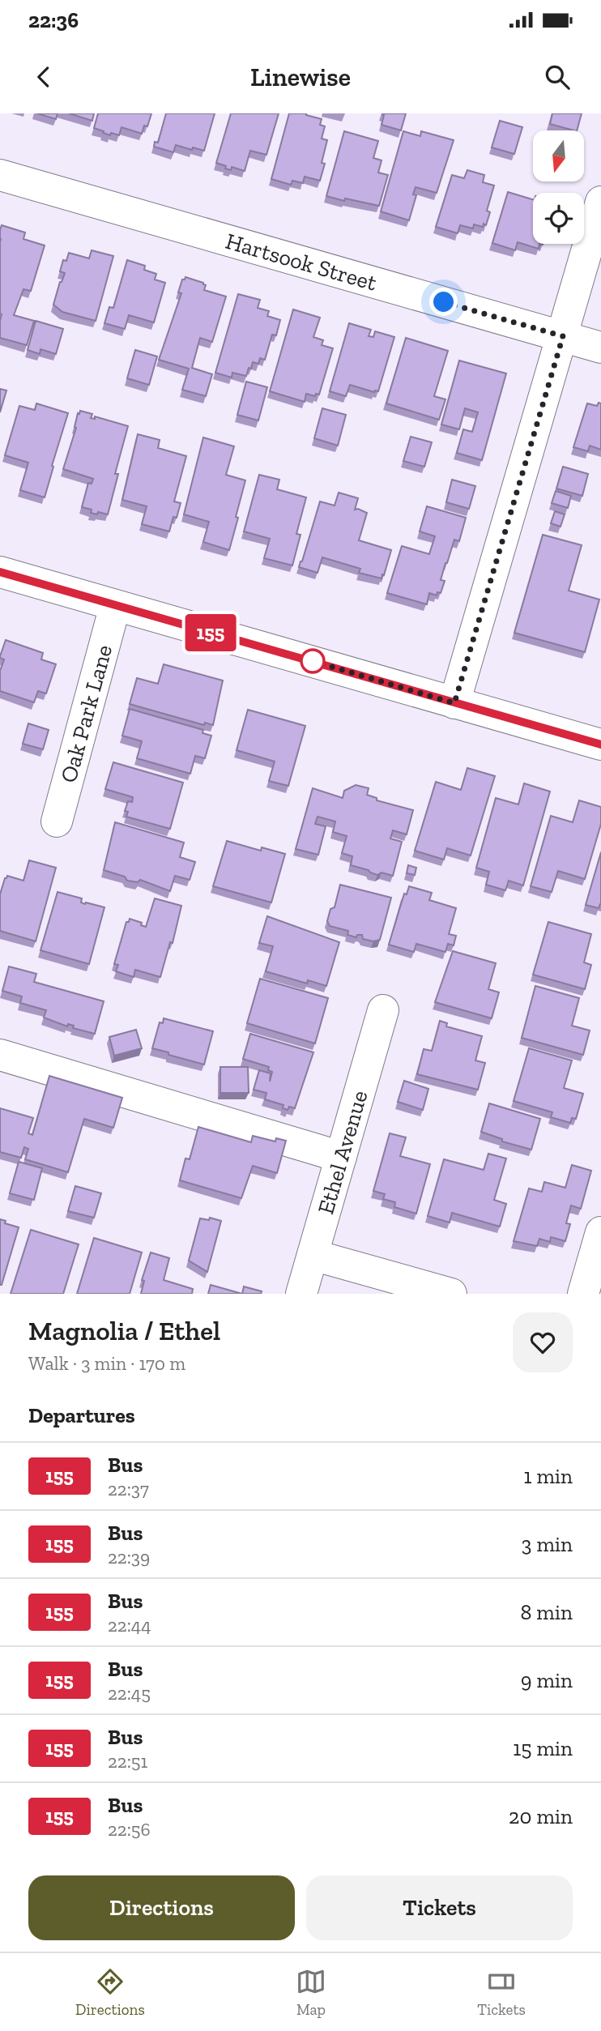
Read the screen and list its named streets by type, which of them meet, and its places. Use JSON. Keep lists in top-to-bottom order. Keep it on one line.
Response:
{"streets":{"street":["Hartsook Street","Oak Park Lane","Ethel Avenue"]},"lines":["bus line 155"],"north":"bottom","page":{"status":"22:36","header":"Linewise","on_map":"155","heading":[["Magnolia / Ethel","Walk · 3 min · 170 m"],"Departures"],"list":[{"mark":"155","name":"Bus","note":"22:37","value":"1 min"},{"mark":"155","name":"Bus","note":"22:39","value":"3 min"},{"mark":"155","name":"Bus","note":"22:44","value":"8 min"},{"mark":"155","name":"Bus","note":"22:45","value":"9 min"},{"mark":"155","name":"Bus","note":"22:51","value":"15 min"},{"mark":"155","name":"Bus","note":"22:56","value":"20 min"}],"buttons":["Directions","Tickets"],"tabs":["Directions","Map","Tickets"]}}
